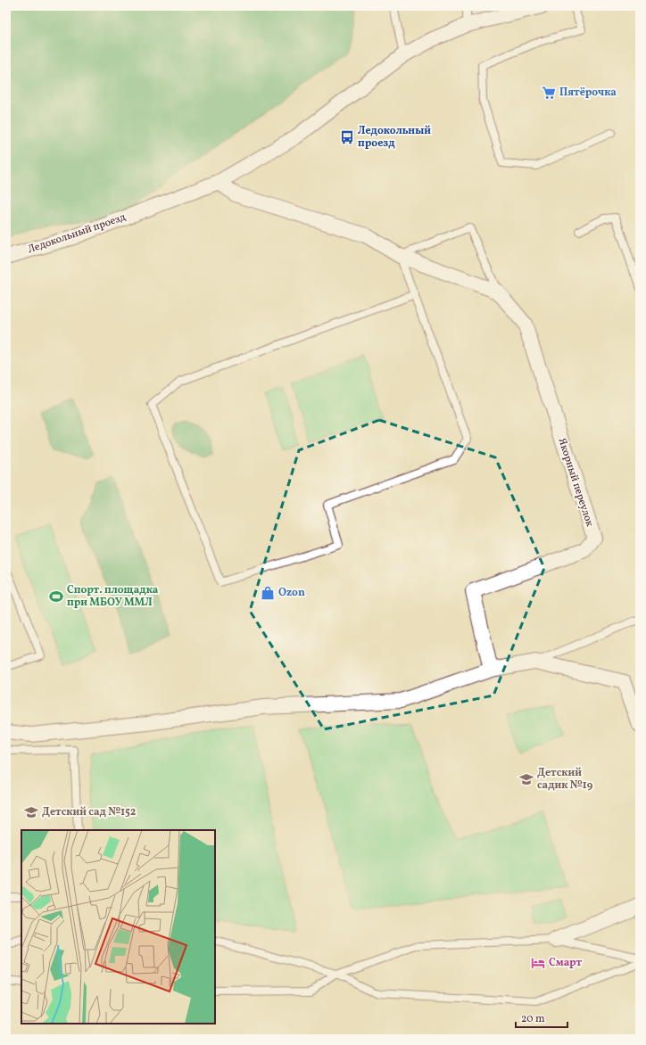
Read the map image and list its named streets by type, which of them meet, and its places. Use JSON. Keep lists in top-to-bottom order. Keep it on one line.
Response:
{"streets":{"street":["Ледокольный проезд","Якорный переулок"]},"places":{"supermarket":["Пятёрочка"],"bus stop":["Ледокольный проезд"],"shop":["Ozon"],"sports":["Спорт. площадка при МБОУ ММЛ"],"school or university":["Детский садик №19","Детский сад №152"],"hotel":["Смарт"]},"scale_bar":"20 m"}
